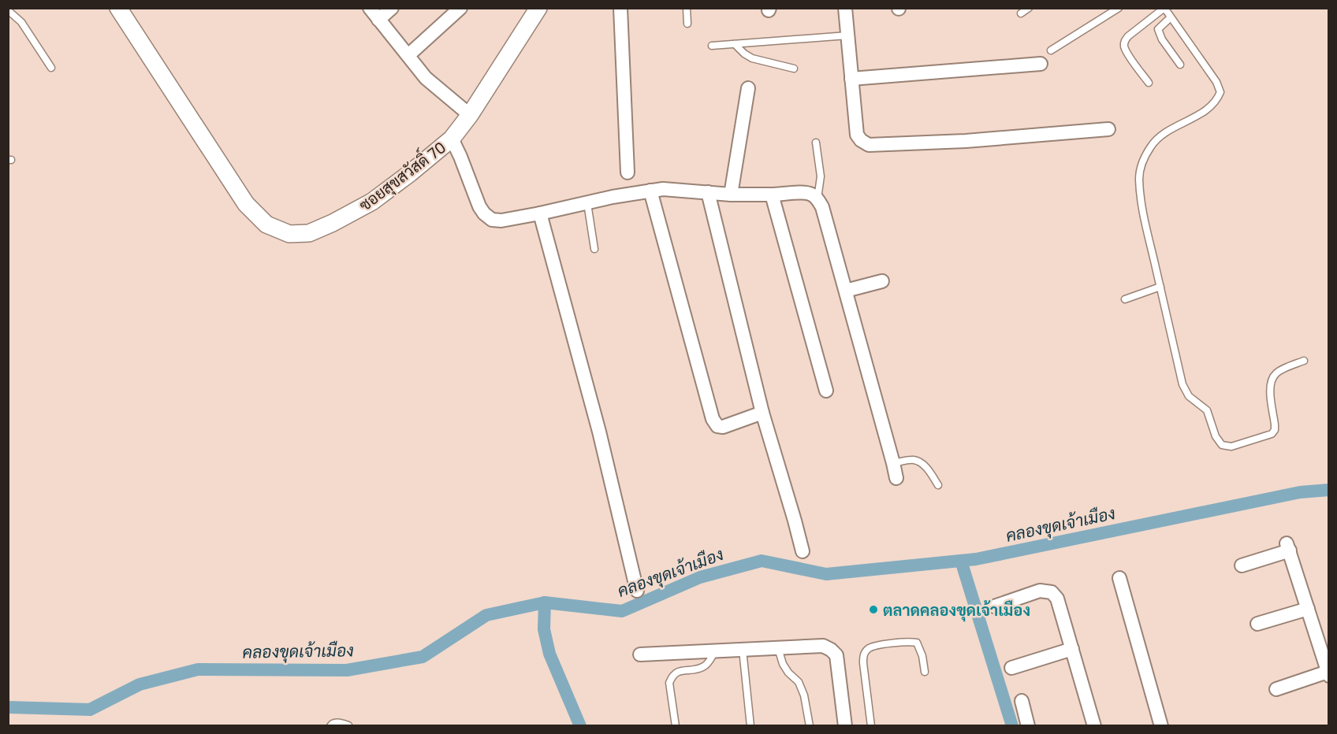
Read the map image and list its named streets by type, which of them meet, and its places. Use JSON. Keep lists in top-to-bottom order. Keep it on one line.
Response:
{"streets":{"street":["ซอยสุขสวัสดิ์ 70"]},"water":["คลองขุดเจ้าเมือง"],"places":["ตลาดคลองขุดเจ้าเมือง"]}
